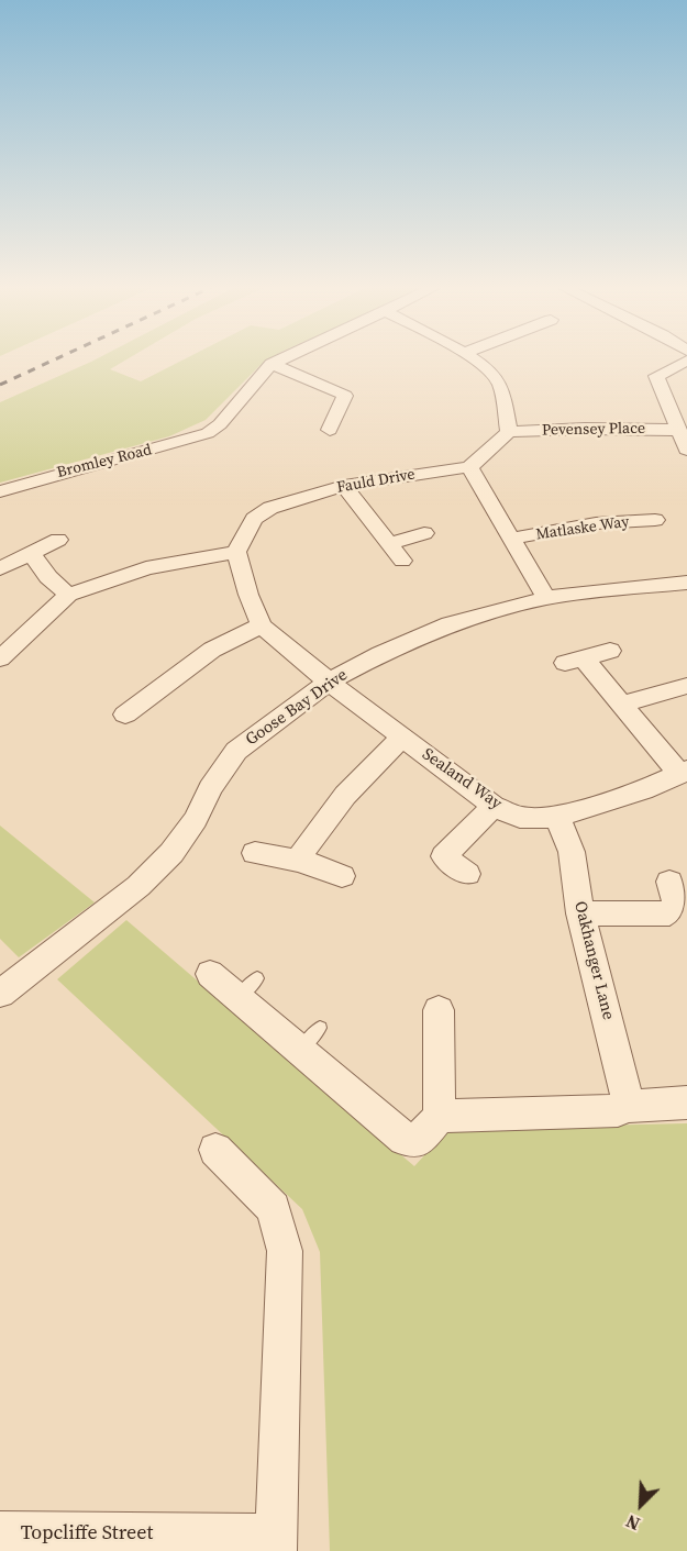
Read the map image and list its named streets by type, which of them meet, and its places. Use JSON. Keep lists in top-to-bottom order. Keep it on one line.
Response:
{"streets":{"street":["Pevensey Place","Bromley Road","Fauld Drive","Matlaske Way","Goose Bay Drive","Sealand Way","Oakhanger Lane","Topcliffe Street"]},"crossings":[["Fauld Drive","Matlaske Way"],["Matlaske Way","Goose Bay Drive"],["Goose Bay Drive","Sealand Way"],["Sealand Way","Oakhanger Lane"]],"north":"bottom left"}
